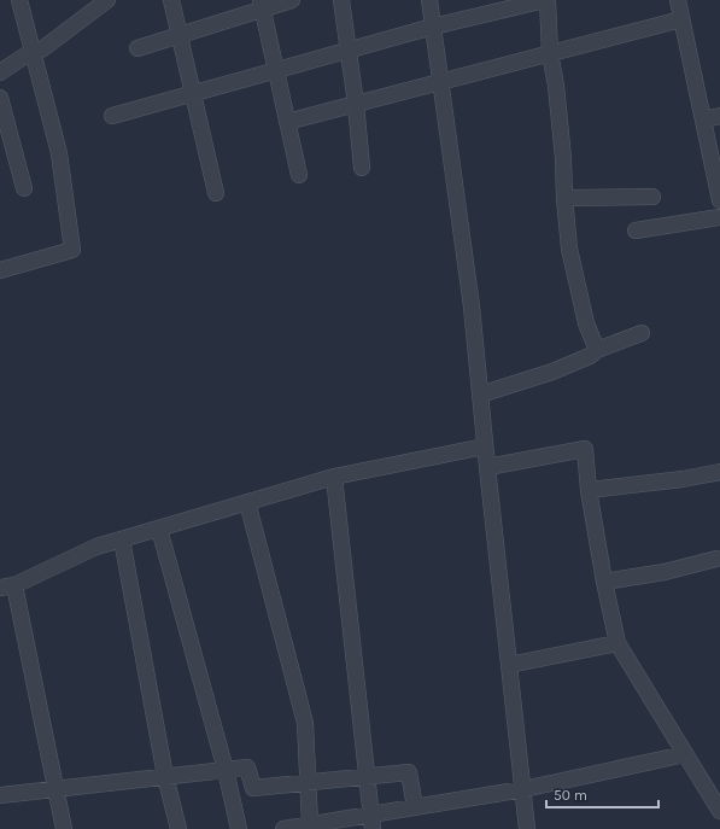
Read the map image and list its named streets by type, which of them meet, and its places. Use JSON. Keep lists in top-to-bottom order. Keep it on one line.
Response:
{"scale_bar":"50 m"}
